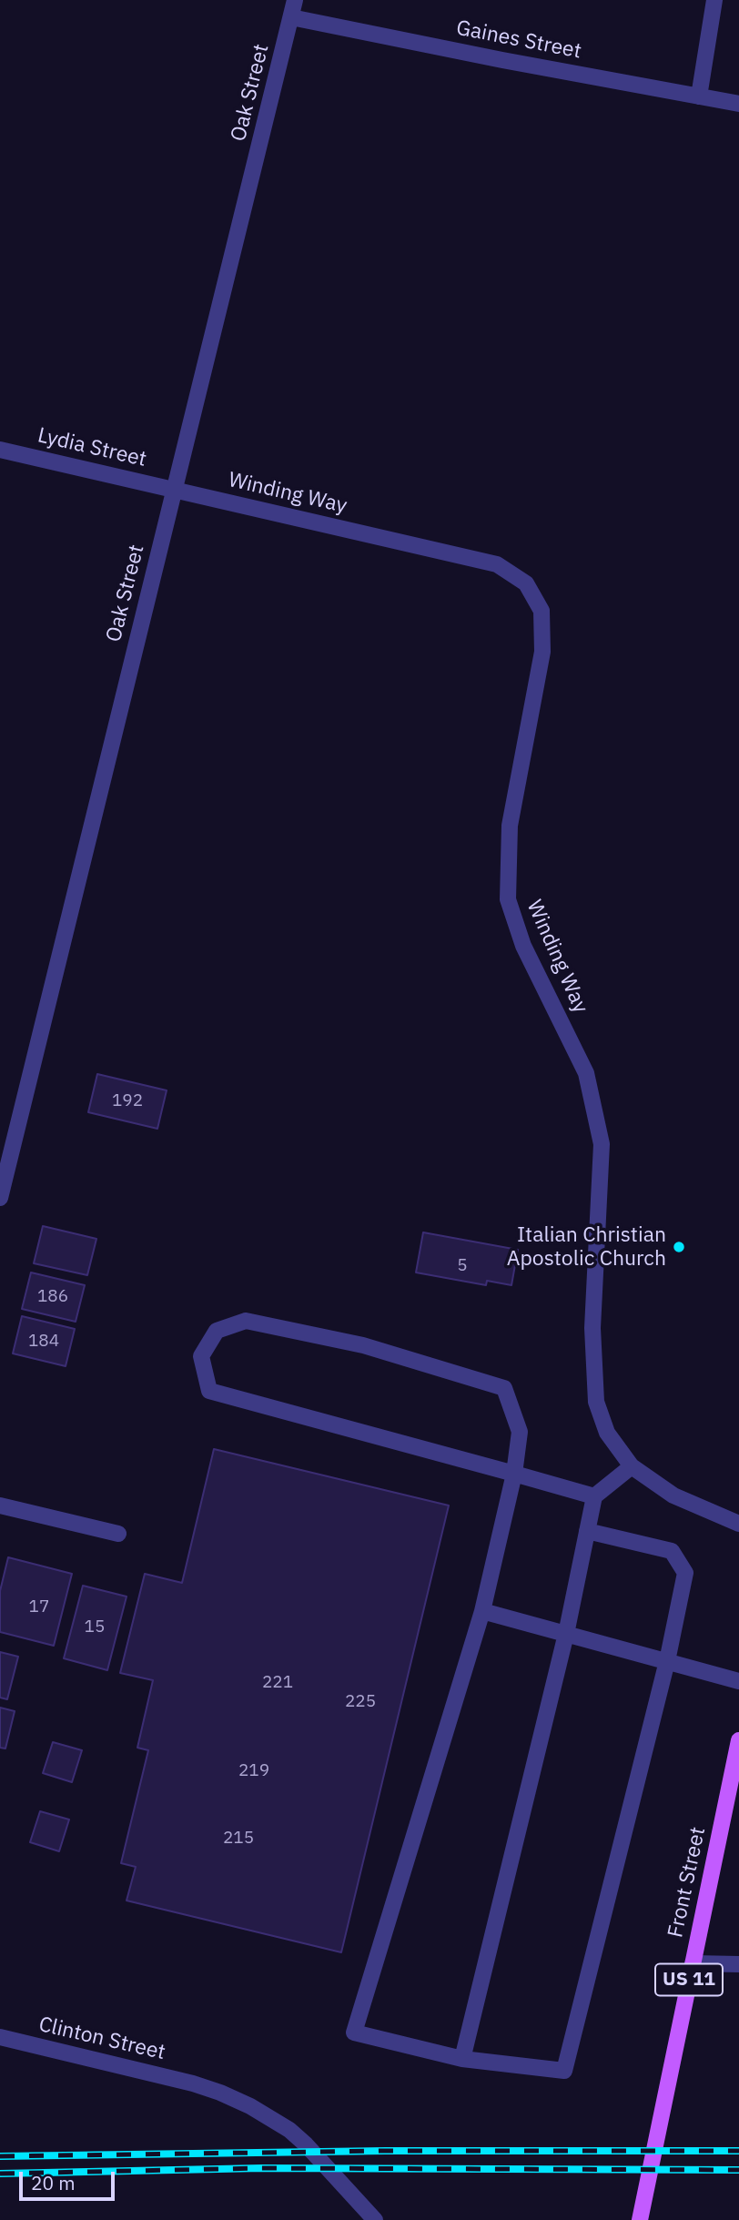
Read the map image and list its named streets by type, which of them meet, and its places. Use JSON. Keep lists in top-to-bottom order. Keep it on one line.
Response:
{"streets":{"main road":["Front Street","US 11"],"street":["Gaines Street","Oak Street","Lydia Street","Winding Way","Clinton Street"]},"crossings":[["Gaines Street","Oak Street"],["Oak Street","Lydia Street"],["Oak Street","Winding Way"],["Lydia Street","Winding Way"]],"places":["Italian Christian Apostolic Church"],"house_numbers":["192","5","186","184","17","15","221","225","219","215"],"scale_bar":"20 m"}
